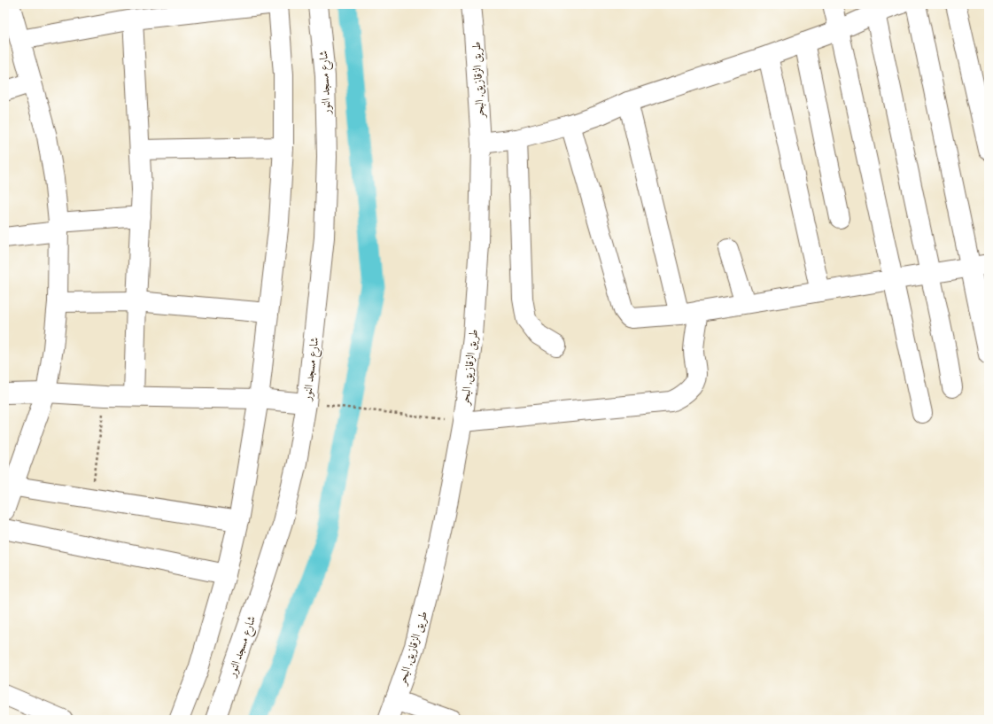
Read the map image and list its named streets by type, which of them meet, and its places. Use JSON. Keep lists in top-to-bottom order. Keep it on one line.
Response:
{"streets":{"street":["طريق الزقازيق, البحر","شارع مسجد النور"]}}
